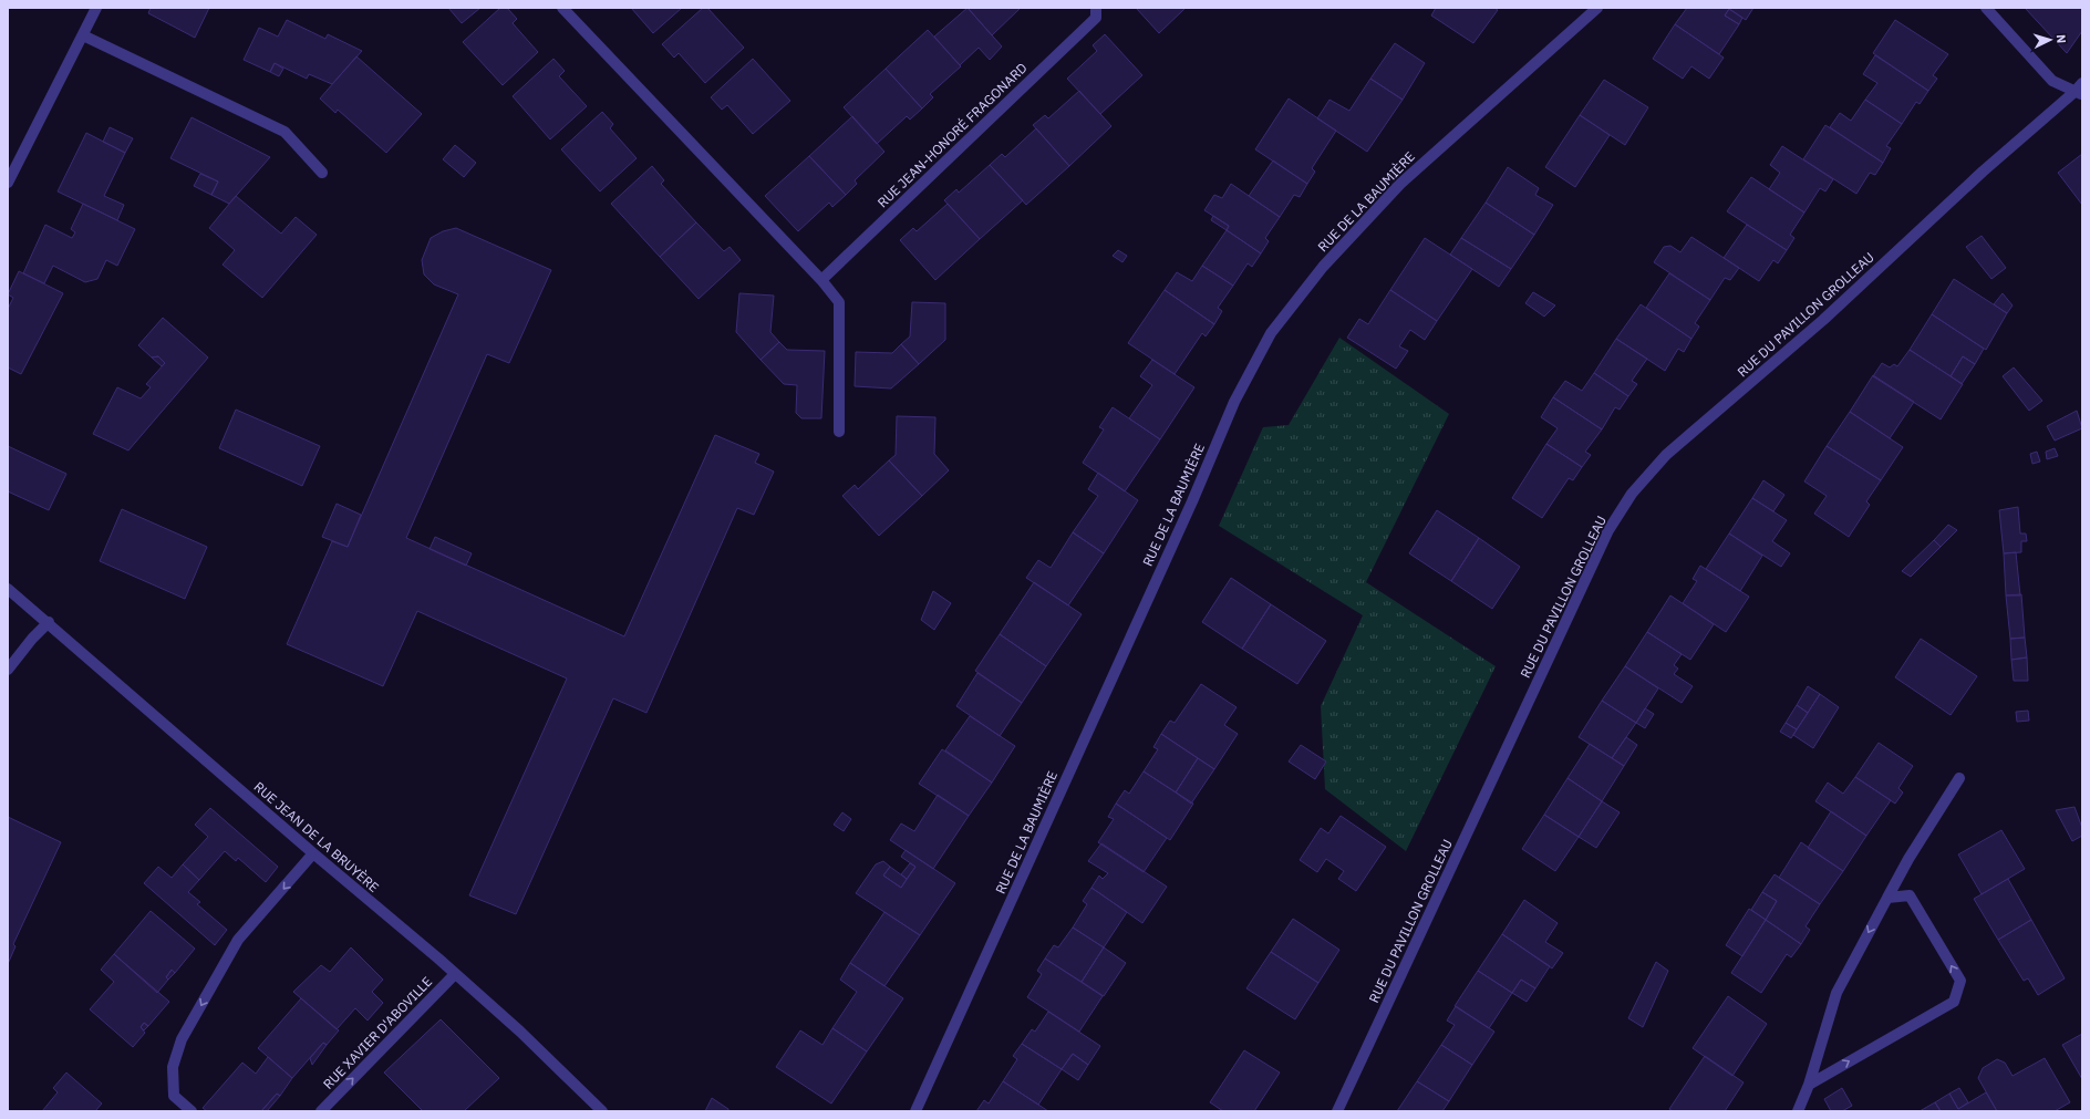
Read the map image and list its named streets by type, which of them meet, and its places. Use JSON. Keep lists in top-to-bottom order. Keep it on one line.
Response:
{"streets":{"street":["RUE JEAN-HONORÉ FRAGONARD","RUE DE LA BAUMIÈRE","RUE DU PAVILLON GROLLEAU","RUE JEAN DE LA BRUYÈRE","RUE XAVIER D'ABOVILLE"]},"crossings":[["RUE JEAN DE LA BRUYÈRE","RUE XAVIER D'ABOVILLE"]],"one_way":["RUE XAVIER D'ABOVILLE"],"north":"right"}
